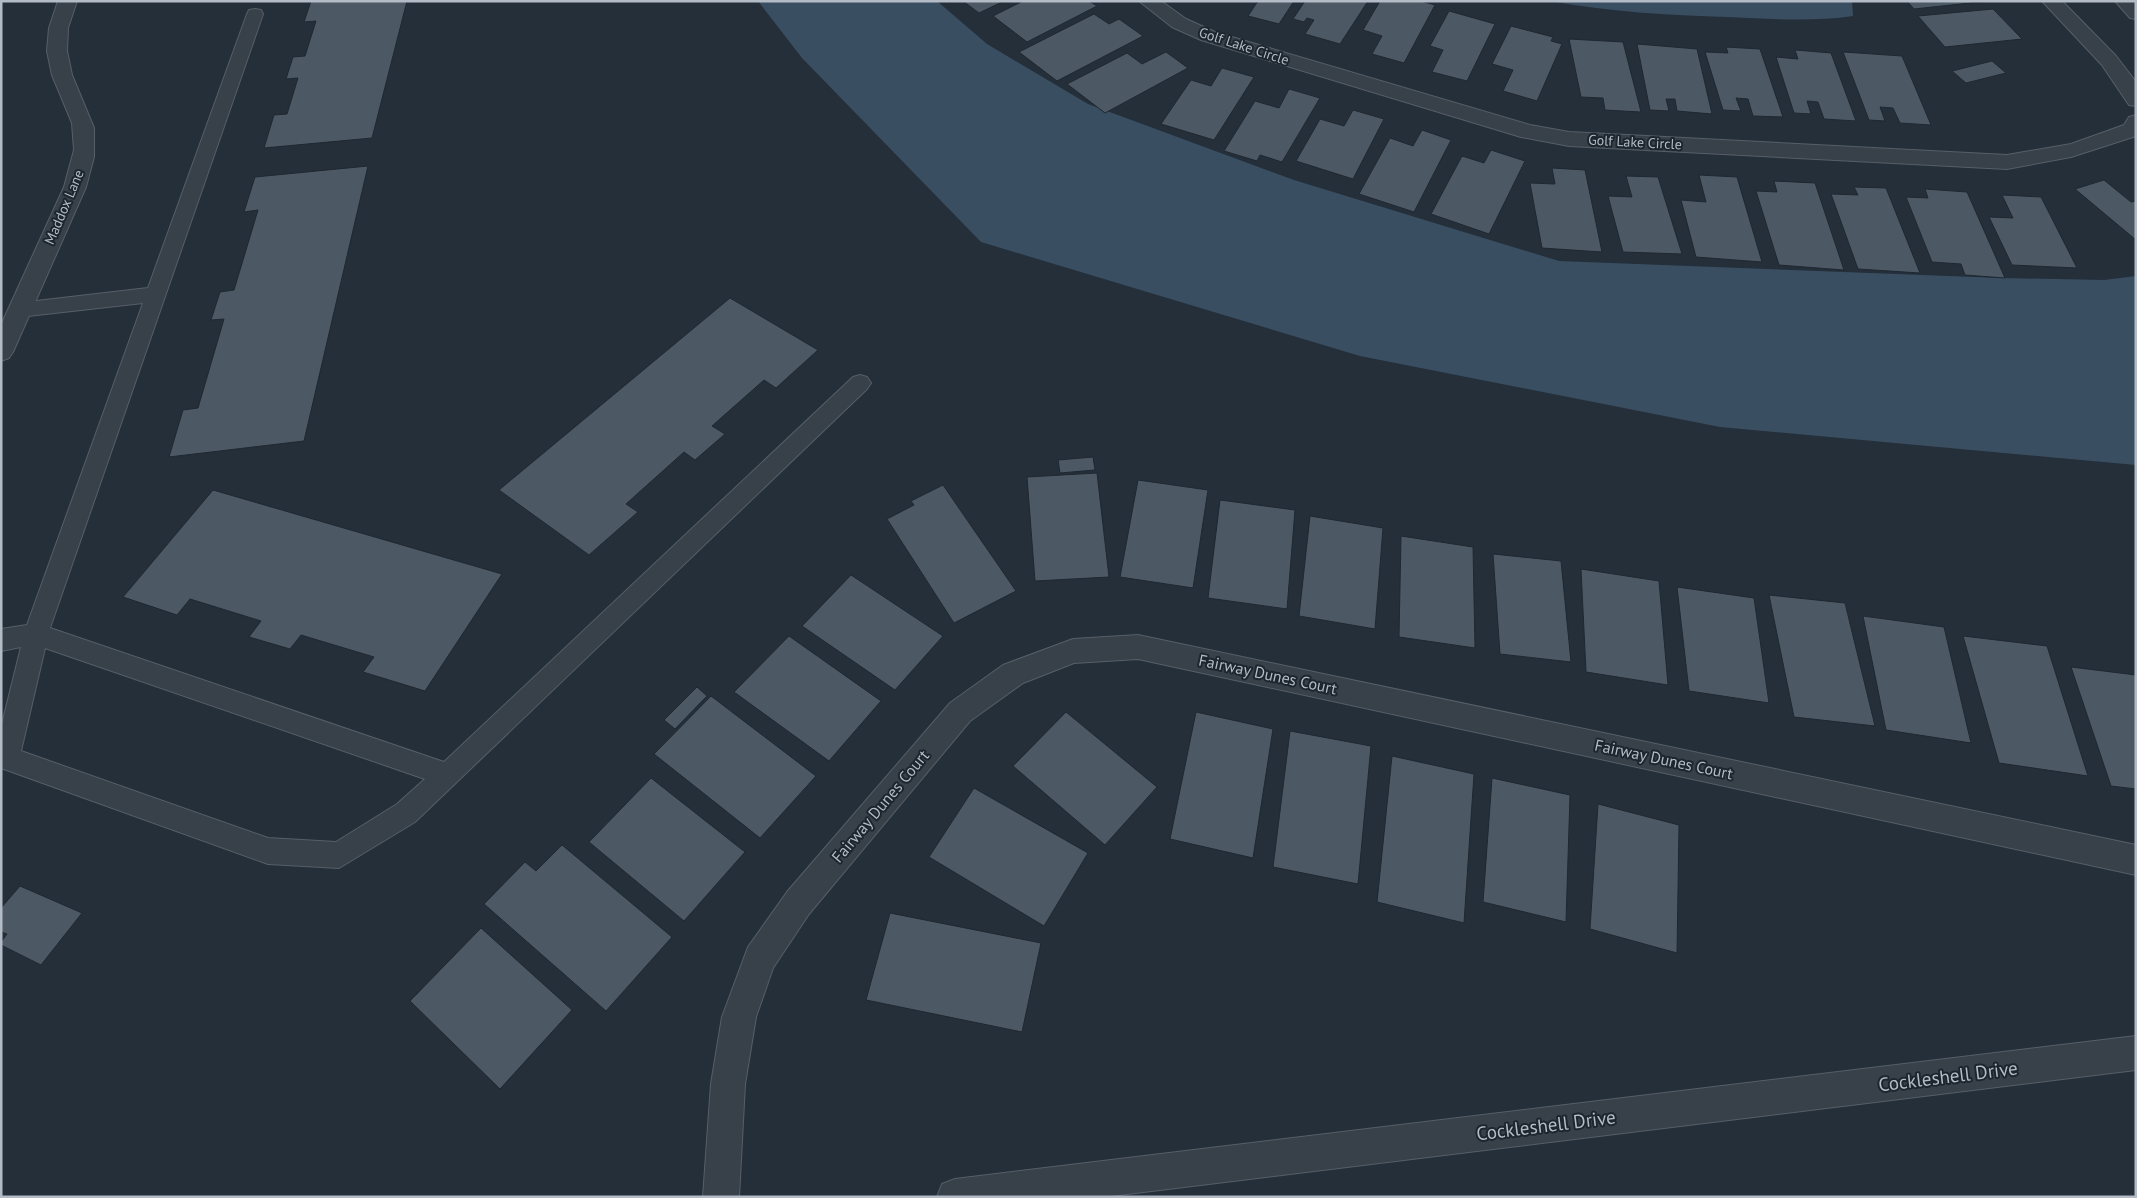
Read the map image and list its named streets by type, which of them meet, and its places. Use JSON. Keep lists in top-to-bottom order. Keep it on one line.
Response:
{"streets":{"street":["Golf Lake Circle","Maddox Lane","Fairway Dunes Court","Cockleshell Drive"]}}
